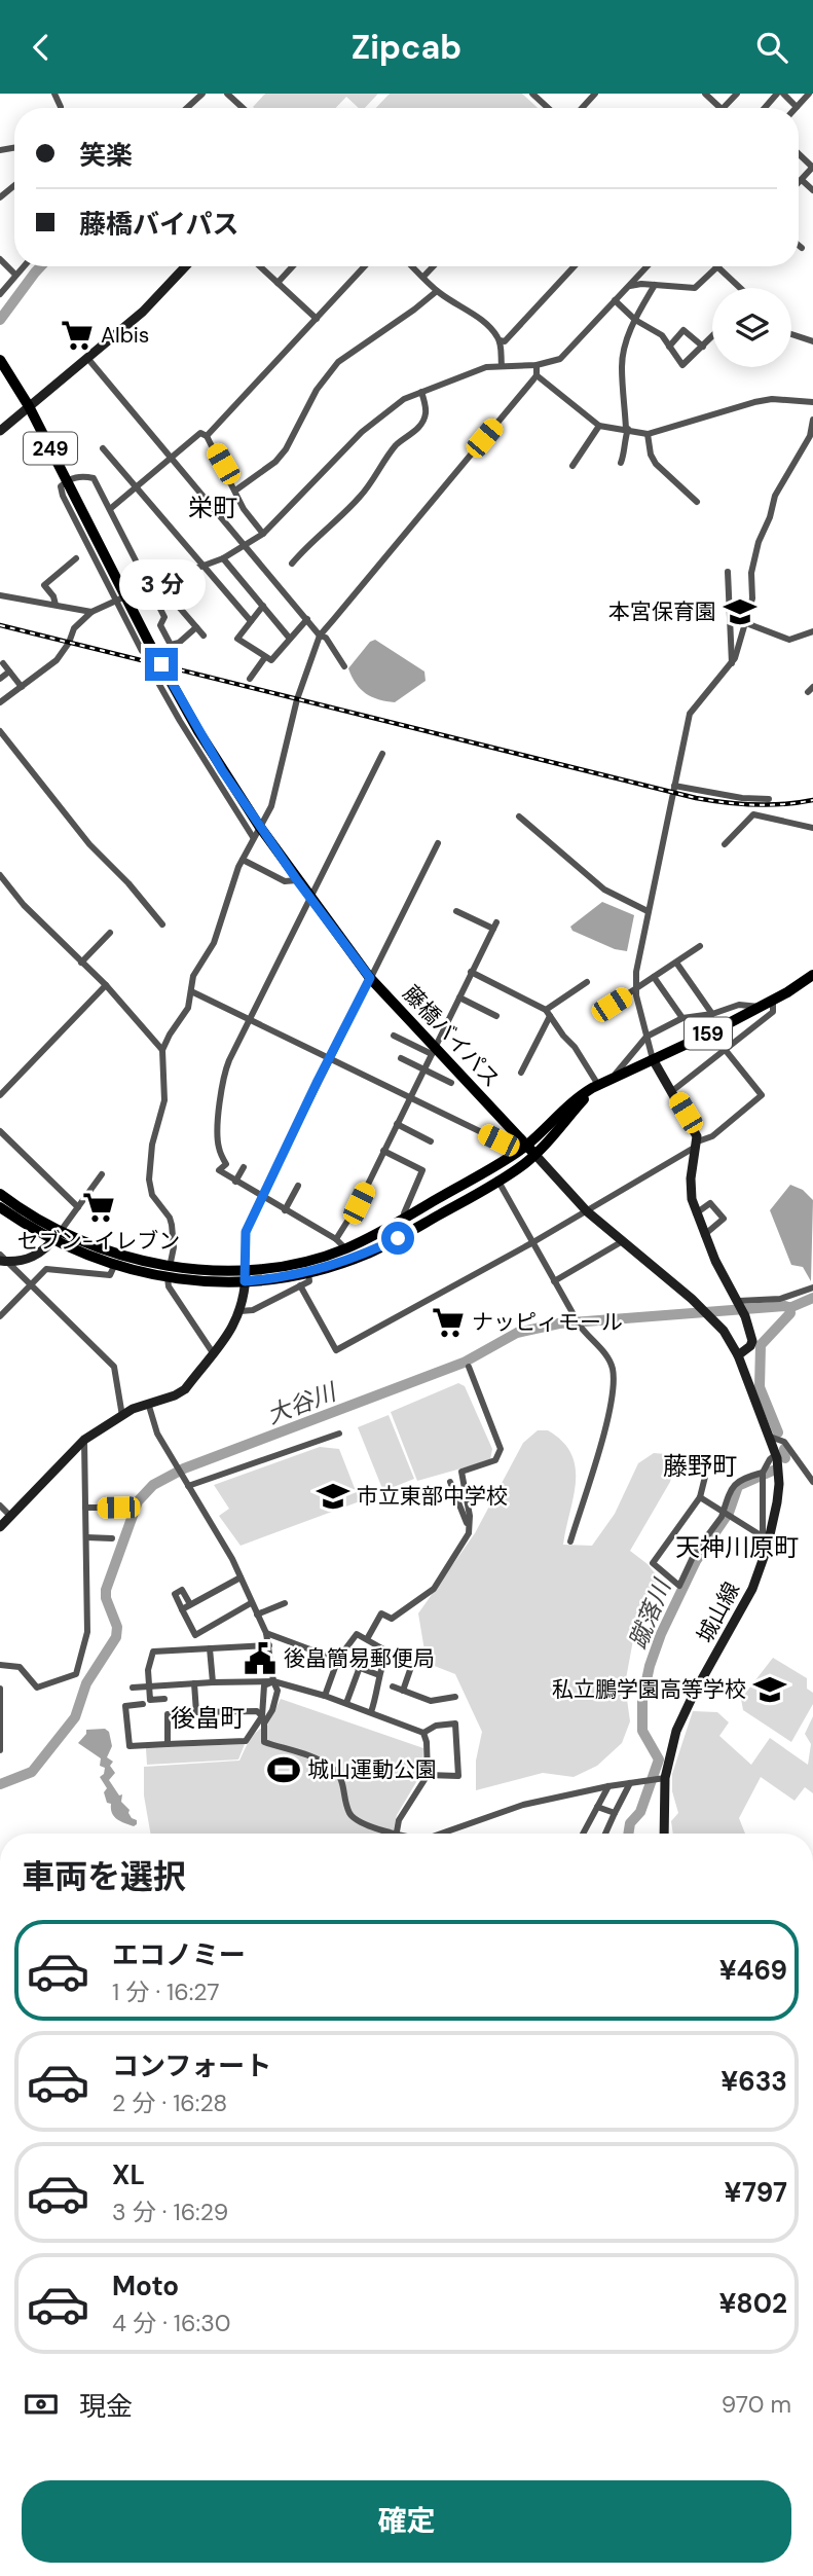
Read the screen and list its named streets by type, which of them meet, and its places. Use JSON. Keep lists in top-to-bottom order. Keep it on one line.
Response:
{"streets":{"highway":["249","159","藤橋バイパス"],"main road":["城山線"]},"crossings":[["249","159"],["249","藤橋バイパス"],["249","城山線"],["159","藤橋バイパス"],["159","城山線"]],"districts":["栄町","藤野町","天神川原町","後畠町"],"water":["大谷川","蹴落川"],"places":{"supermarket":["Albis","セブン-イレブン","ナッピィモール"],"school or university":["本宮保育園","市立東部中学校","私立鵬学園高等学校"],"public building":["後畠簡易郵便局"],"sports":["城山運動公園"]},"page":{"header":"Zipcab","banner":["笑楽","藤橋バイパス"],"bubble":"3 分","heading":"車両を選択","list":[{"name":"エコノミー","note":"1 分 · 16:27","value":"¥469"},{"name":"コンフォート","note":"2 分 · 16:28","value":"¥633"},{"name":"XL","note":"3 分 · 16:29","value":"¥797"},{"name":"Moto","note":"4 分 · 16:30","value":"¥802"}],"pay":["現金","970 m"],"buttons":"確定"}}
